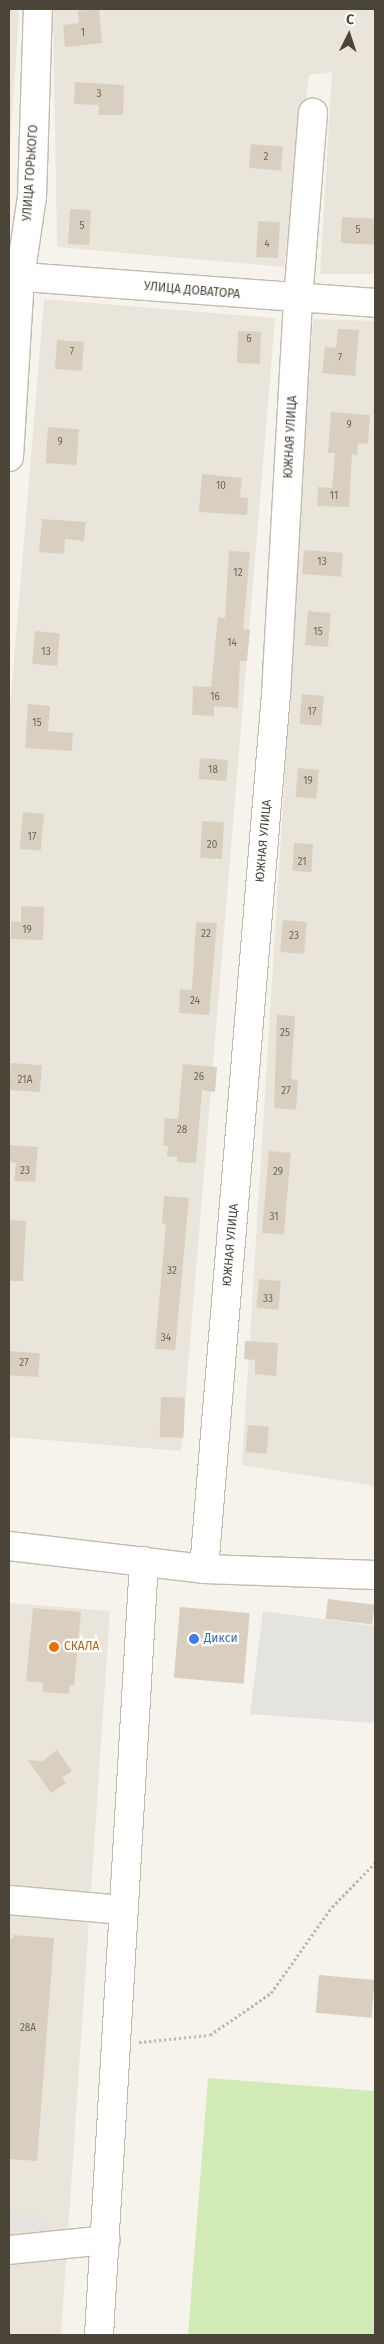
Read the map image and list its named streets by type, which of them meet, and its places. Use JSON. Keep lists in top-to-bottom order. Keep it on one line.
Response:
{"streets":{"street":["УЛИЦА ГОРЬКОГО","УЛИЦА ДОВАТОРА","ЮЖНАЯ УЛИЦА"]},"crossings":[["УЛИЦА ГОРЬКОГО","УЛИЦА ДОВАТОРА"],["УЛИЦА ДОВАТОРА","ЮЖНАЯ УЛИЦА"]],"places":["Дикси","СКАЛА"],"house_numbers":["1","3","2","5","5","4","6","7","7","9","9","10","11","13","12","15","14","13","16","17","15","18","19","17","20","21","19","22","23","24","25","26","21А","27","28","23","29","31","32","33","34","27","28А"],"north":"top"}
